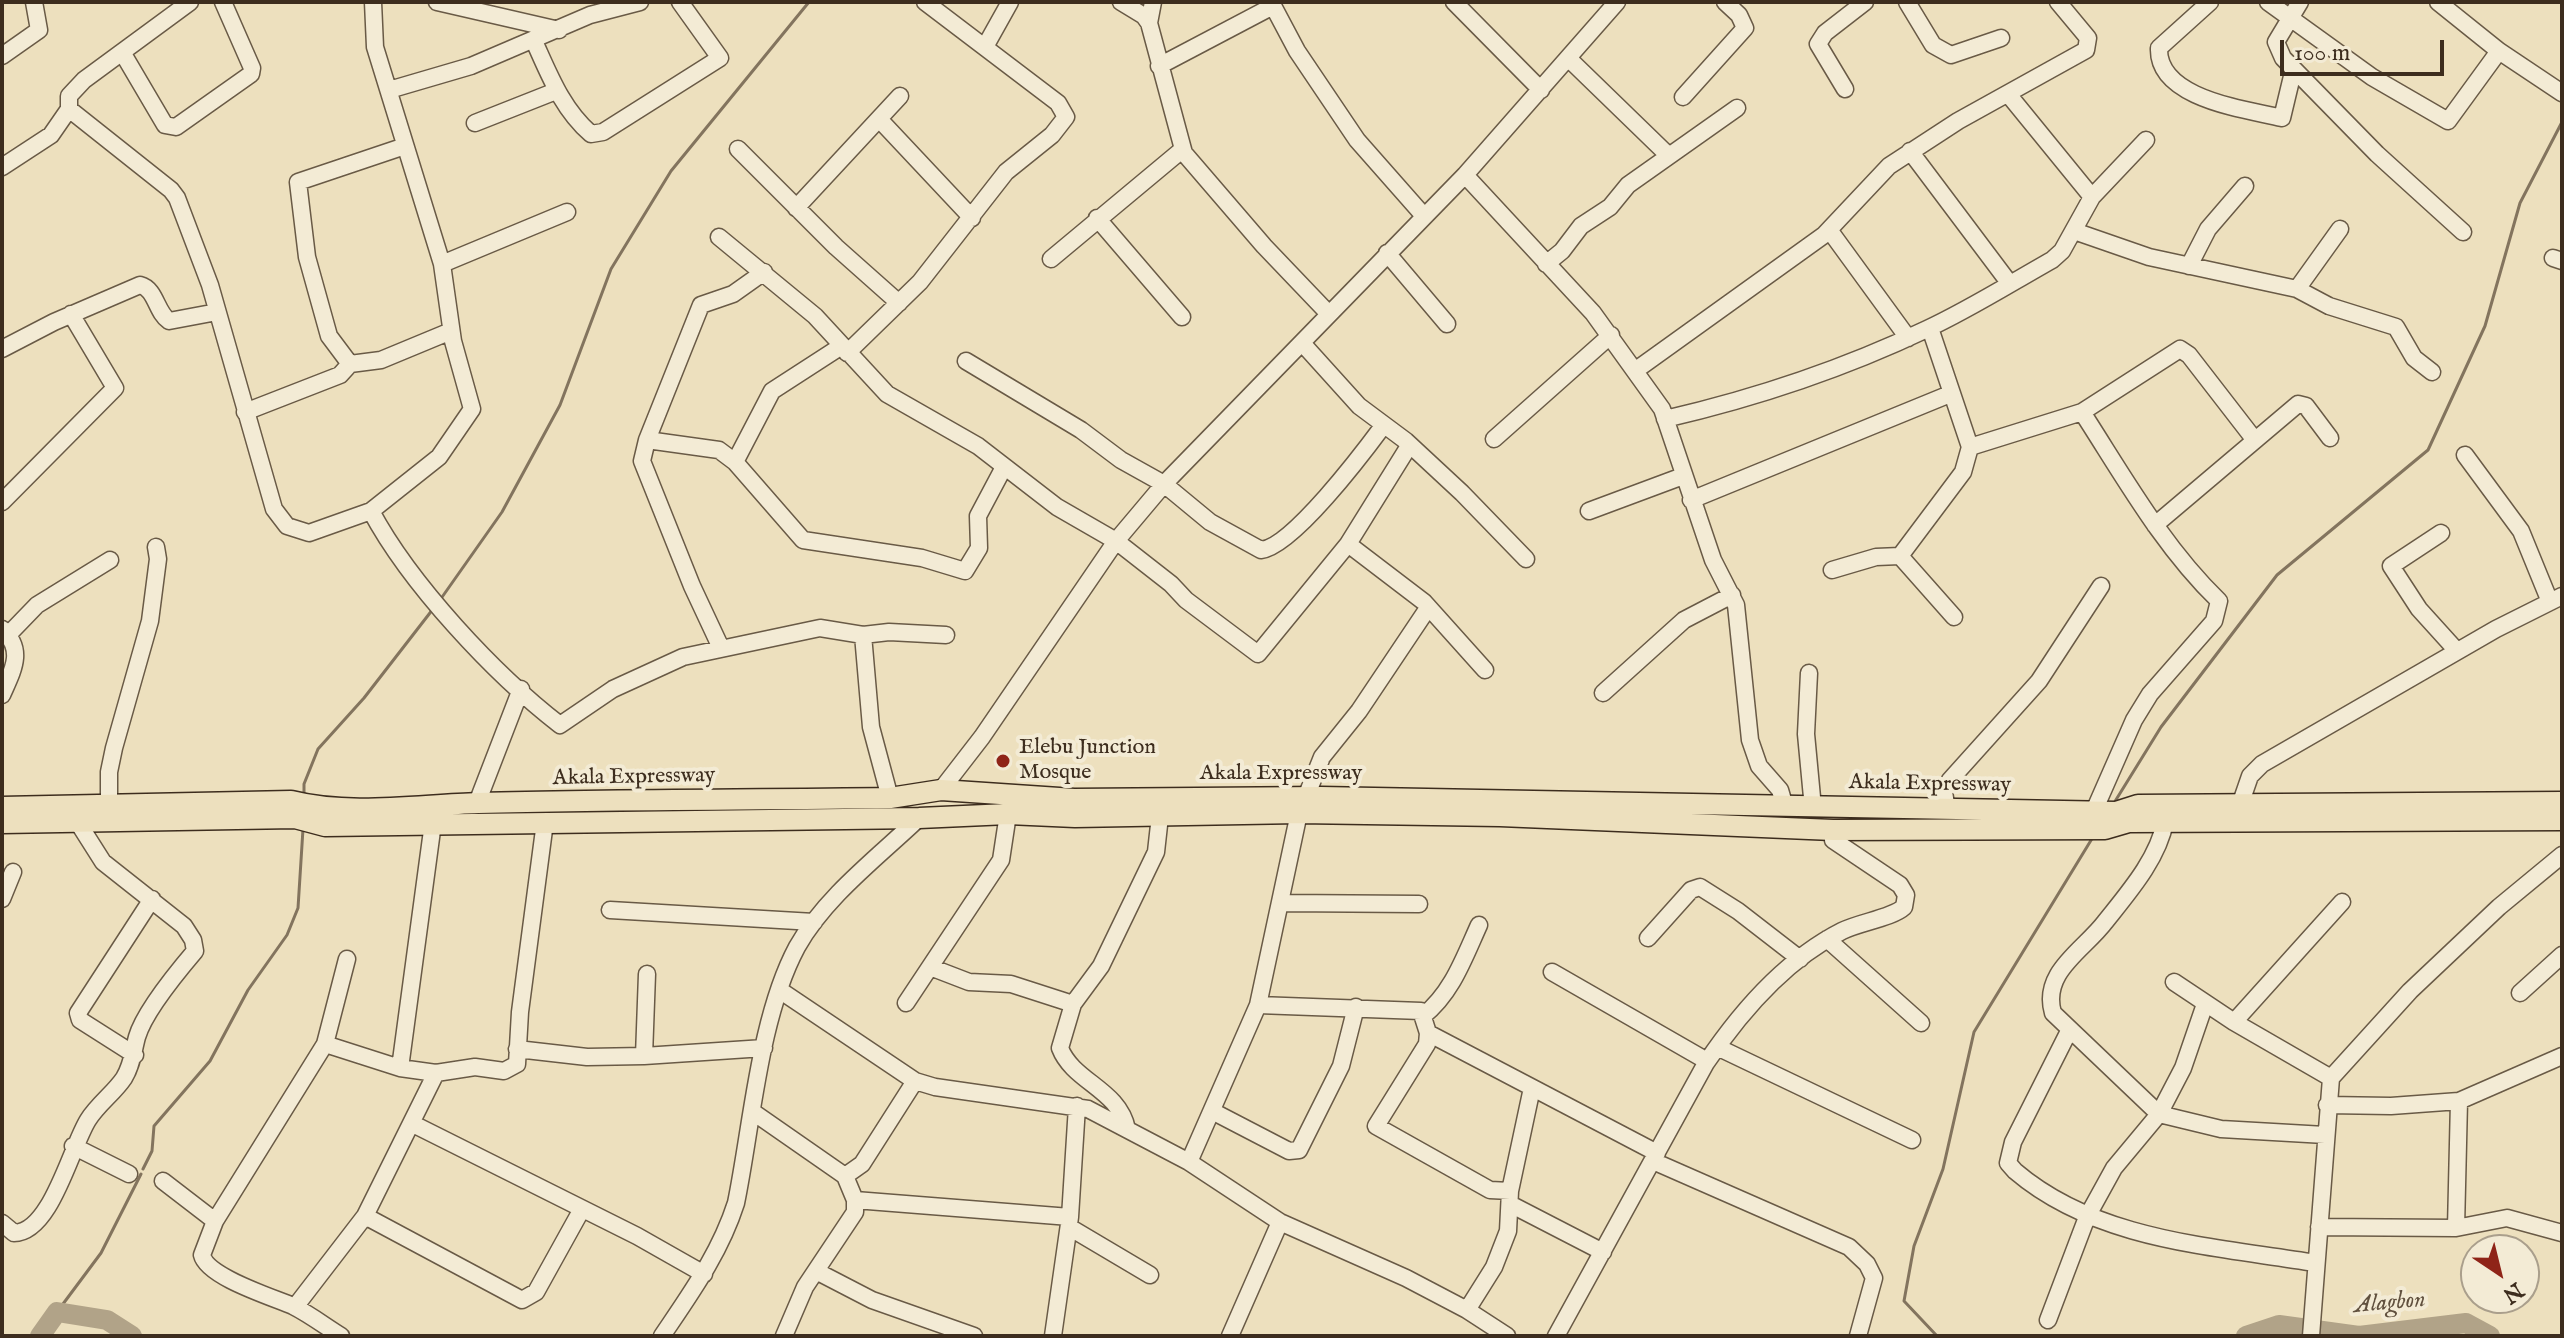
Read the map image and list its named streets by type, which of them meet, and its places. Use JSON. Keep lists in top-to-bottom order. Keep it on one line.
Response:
{"streets":{"main road":["Akala Expressway"]},"water":["Alagbon"],"places":["Elebu Junction Mosque"],"scale_bar":"100 m","north":"bottom right"}
